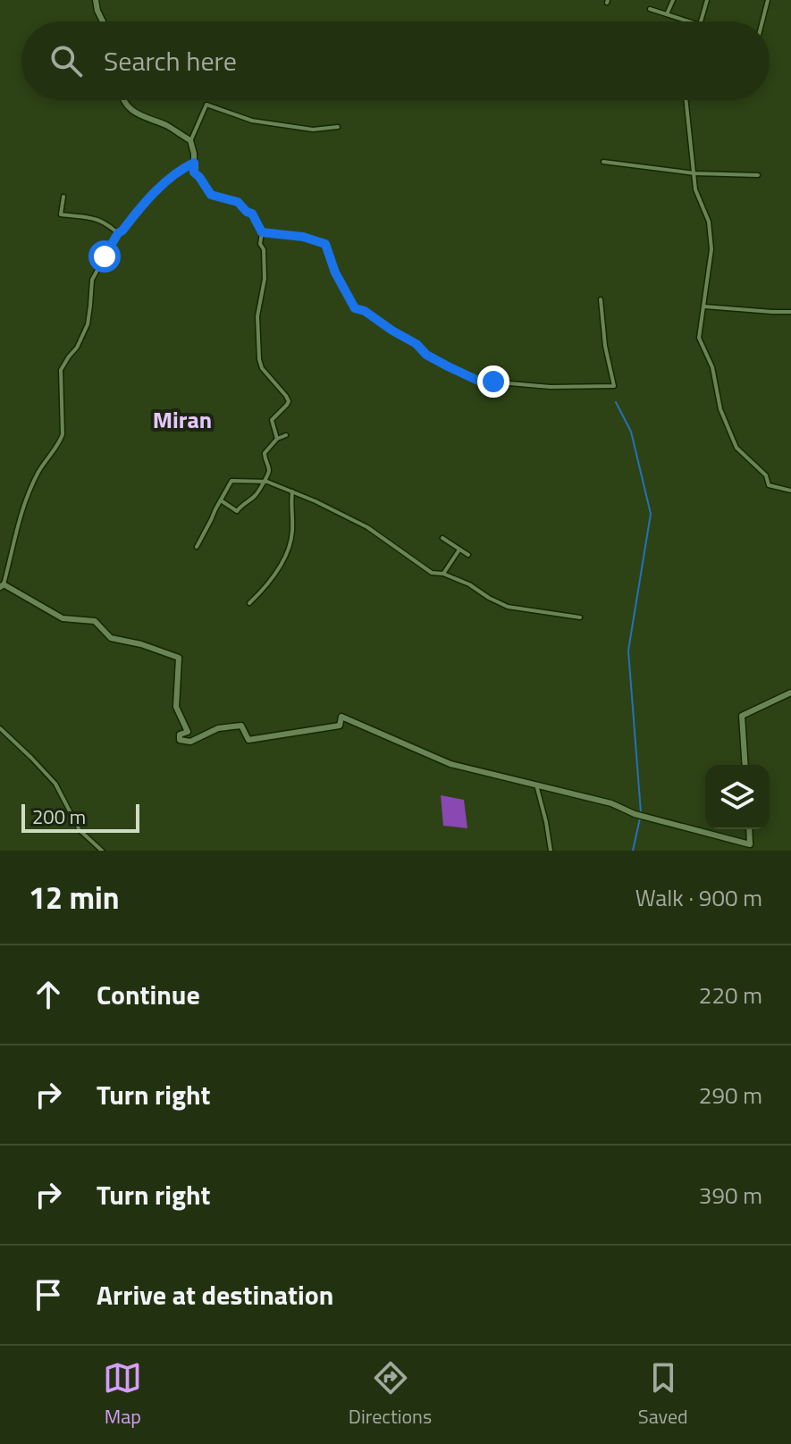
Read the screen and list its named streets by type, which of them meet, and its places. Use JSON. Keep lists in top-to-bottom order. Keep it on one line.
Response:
{"districts":["Miran"],"scale_bar":"200 m","page":{"search":"Search here","scale":"200 m","heading":["12 min","Walk · 900 m"],"list":[["Continue","220 m"],["Turn right","290 m"],["Turn right","390 m"],"Arrive at destination"],"nav":["Map","Directions","Saved"]}}
